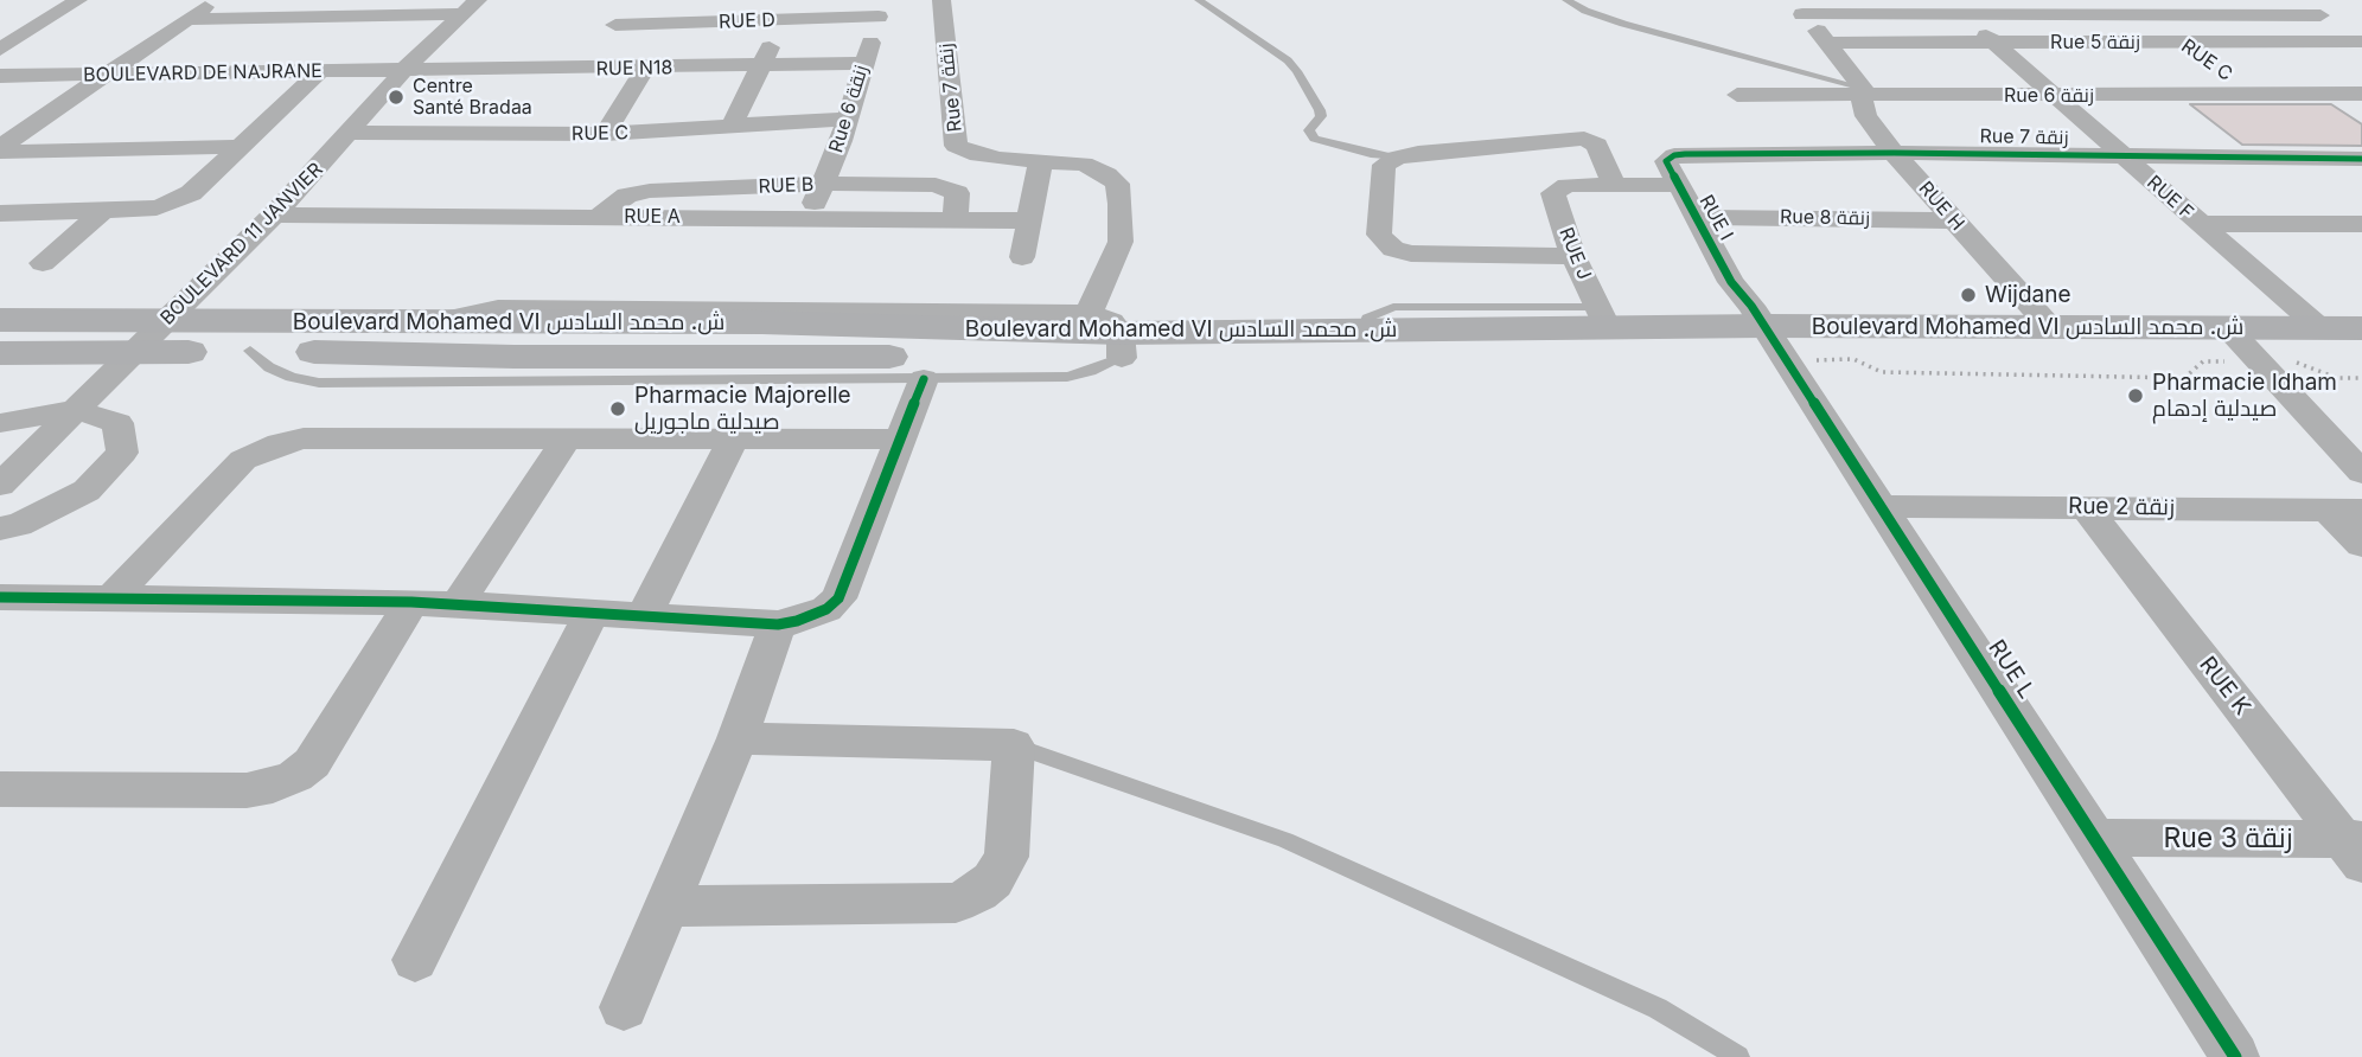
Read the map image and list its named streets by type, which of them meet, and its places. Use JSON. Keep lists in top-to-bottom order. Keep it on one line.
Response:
{"streets":{"main road":["Boulevard Mohamed VI ش. محمد السادس"],"street":["RUE D","Rue 5 زنقة","RUE C","RUE N18","BOULEVARD DE NAJRANE","Rue 7 زنقة","Rue 6 زنقة","RUE B","RUE F","RUE H","RUE A","RUE I","Rue 8 زنقة","BOULEVARD 11 JANVIER","RUE J","Rue 2 زنقة","RUE L","RUE K","Rue 3 زنقة"]},"crossings":[["RUE D","Rue 6 زنقة"],["Rue 5 زنقة","RUE C"],["Rue 5 زنقة","RUE F"],["Rue 5 زنقة","RUE H"],["RUE C","Rue 6 زنقة"],["RUE C","BOULEVARD 11 JANVIER"],["RUE N18","BOULEVARD DE NAJRANE"],["RUE N18","Rue 6 زنقة"],["RUE N18","BOULEVARD 11 JANVIER"],["BOULEVARD DE NAJRANE","BOULEVARD 11 JANVIER"],["Rue 7 زنقة","RUE F"],["Rue 7 زنقة","RUE H"],["Rue 7 زنقة","RUE I"],["Rue 6 زنقة","RUE B"],["Rue 6 زنقة","RUE F"],["Rue 6 زنقة","RUE H"],["Rue 6 زنقة","RUE A"],["RUE B","RUE A"],["RUE F","Boulevard Mohamed VI ش. محمد السادس"],["RUE H","Rue 8 زنقة"],["RUE H","Boulevard Mohamed VI ش. محمد السادس"],["RUE A","BOULEVARD 11 JANVIER"],["RUE I","Rue 8 زنقة"],["RUE I","Boulevard Mohamed VI ش. محمد السادس"],["RUE I","RUE L"],["BOULEVARD 11 JANVIER","Boulevard Mohamed VI ش. محمد السادس"],["RUE J","Boulevard Mohamed VI ش. محمد السادس"],["Boulevard Mohamed VI ش. محمد السادس","RUE L"],["Rue 2 زنقة","RUE L"],["Rue 2 زنقة","RUE K"],["RUE L","Rue 3 زنقة"],["RUE K","Rue 3 زنقة"]],"places":["Centre Santé Bradaa","Wijdane","Pharmacie Idham صيدلية إدهام","Pharmacie Majorelle صيدلية ماجوريل"]}
